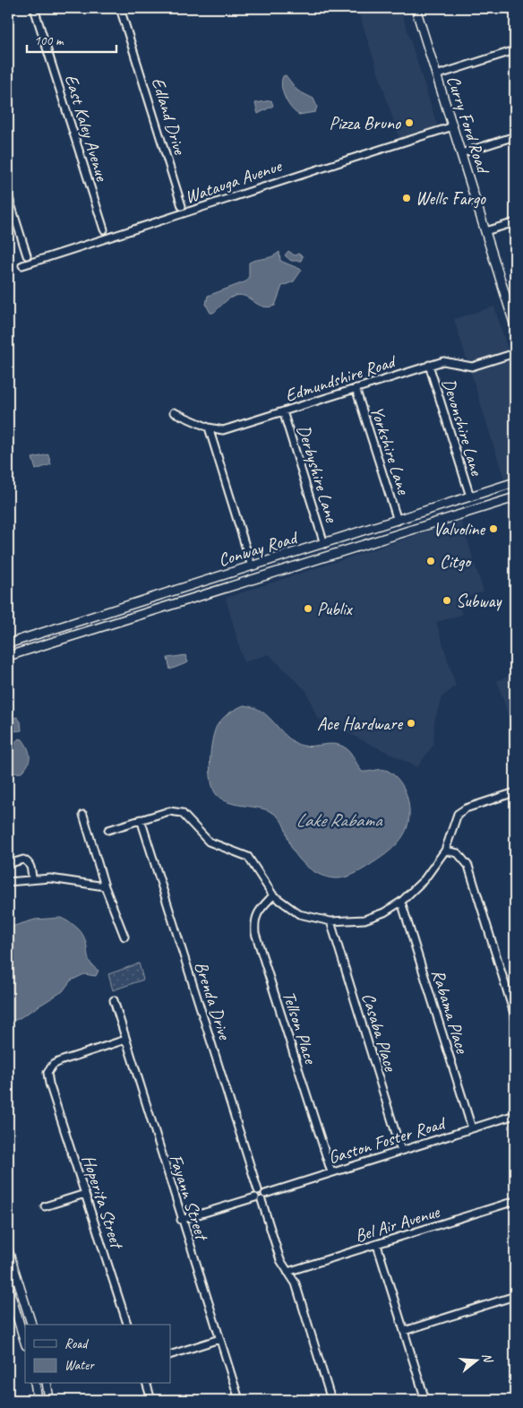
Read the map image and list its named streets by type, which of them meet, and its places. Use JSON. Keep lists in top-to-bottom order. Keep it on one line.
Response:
{"streets":{"main road":["Curry Ford Road","Conway Road"],"street":["Edland Drive","East Kaley Avenue","Watauga Avenue","Edmundshire Road","Devonshire Lane","Yorkshire Lane","Derbyshire Lane","Brenda Drive","Rabama Place","Tellson Place","Casaba Place","Gaston Foster Road","Fayann Street","Hoperita Street","Bel Air Avenue"]},"crossings":[["Curry Ford Road","Watauga Avenue"],["Edmundshire Road","Devonshire Lane"],["Edmundshire Road","Yorkshire Lane"],["Edmundshire Road","Derbyshire Lane"],["Devonshire Lane","Conway Road"],["Yorkshire Lane","Conway Road"],["Derbyshire Lane","Conway Road"],["Rabama Place","Gaston Foster Road"],["Tellson Place","Gaston Foster Road"],["Casaba Place","Gaston Foster Road"],["Fayann Street","Hoperita Street"]],"water":["Lake Rabama"],"places":["Pizza Bruno","Wells Fargo","Valvoline","Citgo","Subway","Publix","Ace Hardware"],"legend":["Road","Water"],"scale_bar":"100 m","north":"right"}
